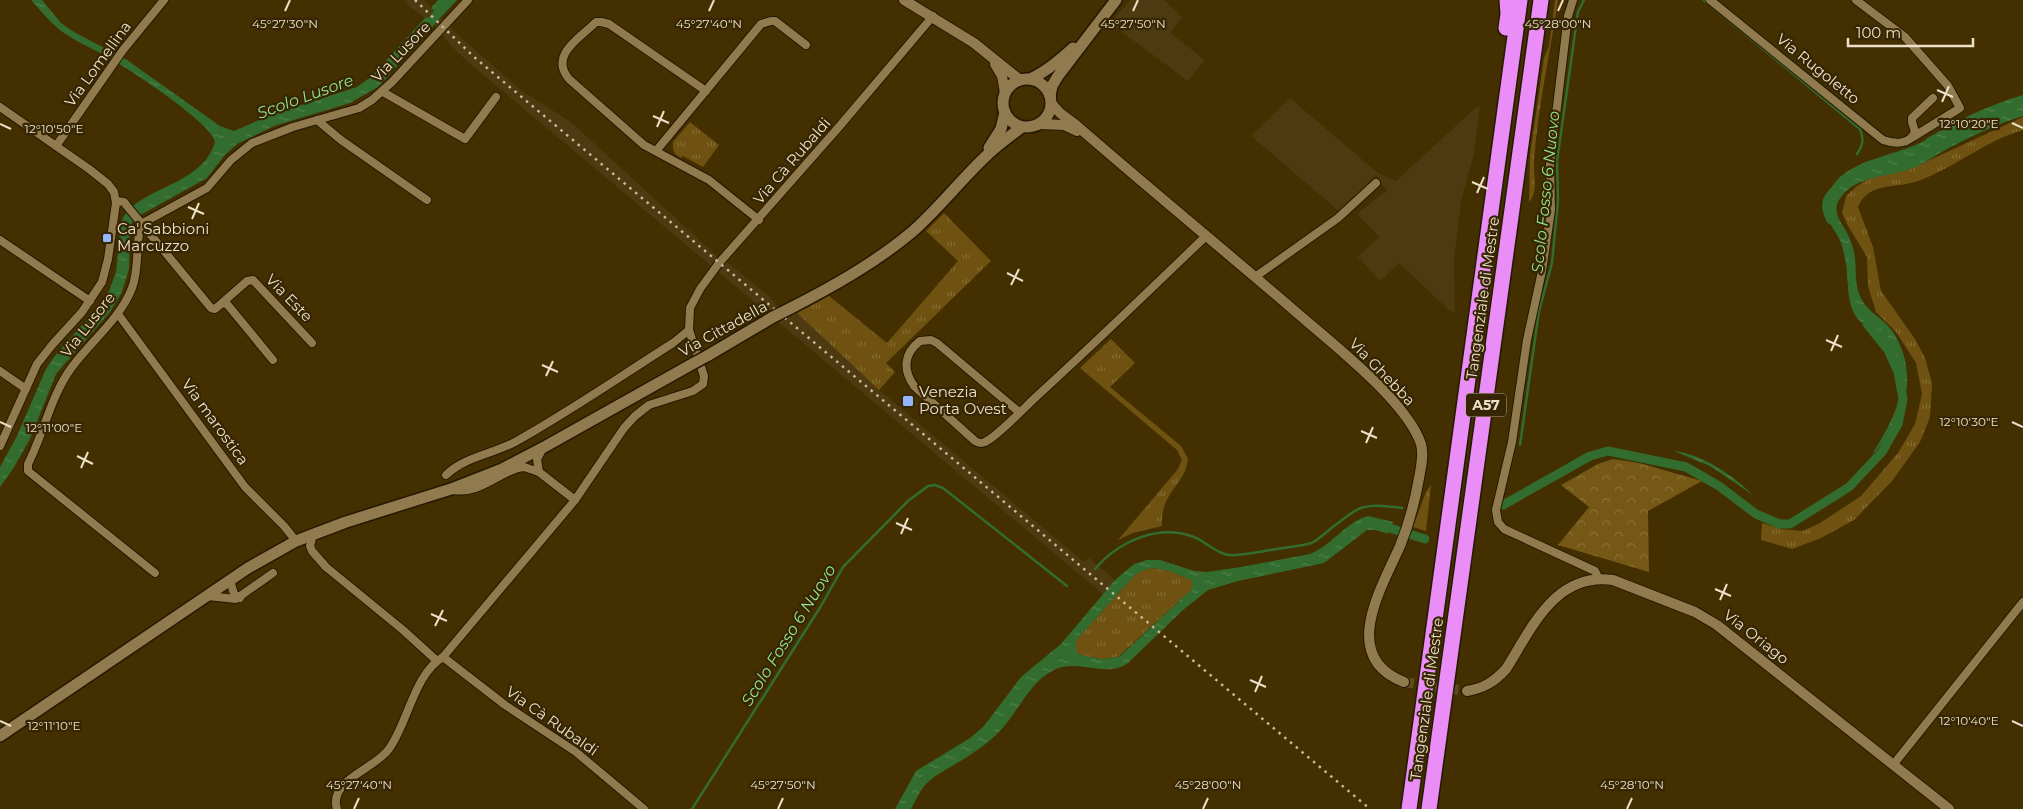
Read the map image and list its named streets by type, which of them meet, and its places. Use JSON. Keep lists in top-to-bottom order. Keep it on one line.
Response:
{"streets":{"highway":["Tangenziale di Mestre","A57"],"main road":["Via Cittadella"],"street":["Via Lusore","Via Lomellina","Via Rugoletto","Via Cà Rubaldi","Via Este","Via Ghebba","Via marostica","Via Oriago"]},"crossings":[["Via Lusore","Via marostica"],["Via Cà Rubaldi","Via Cittadella"],["Tangenziale di Mestre","A57"],["Via Cittadella","Via Ghebba"],["Via Cittadella","Via marostica"]],"water":["Scolo Lusore","Scolo Fosso 6 Nuovo"],"places":{"transit":["Ca' Sabbioni Marcuzzo","Venezia Porta Ovest"]},"scale_bar":"100 m","coordinates":["45°27'40\"N","45°27'50\"N","45°28'00\"N","45°27'30\"N","12°10'20\"E","12°10'50\"E","12°10'30\"E","12°11'00\"E","12°10'40\"E","12°11'10\"E","45°28'10\"N"]}
